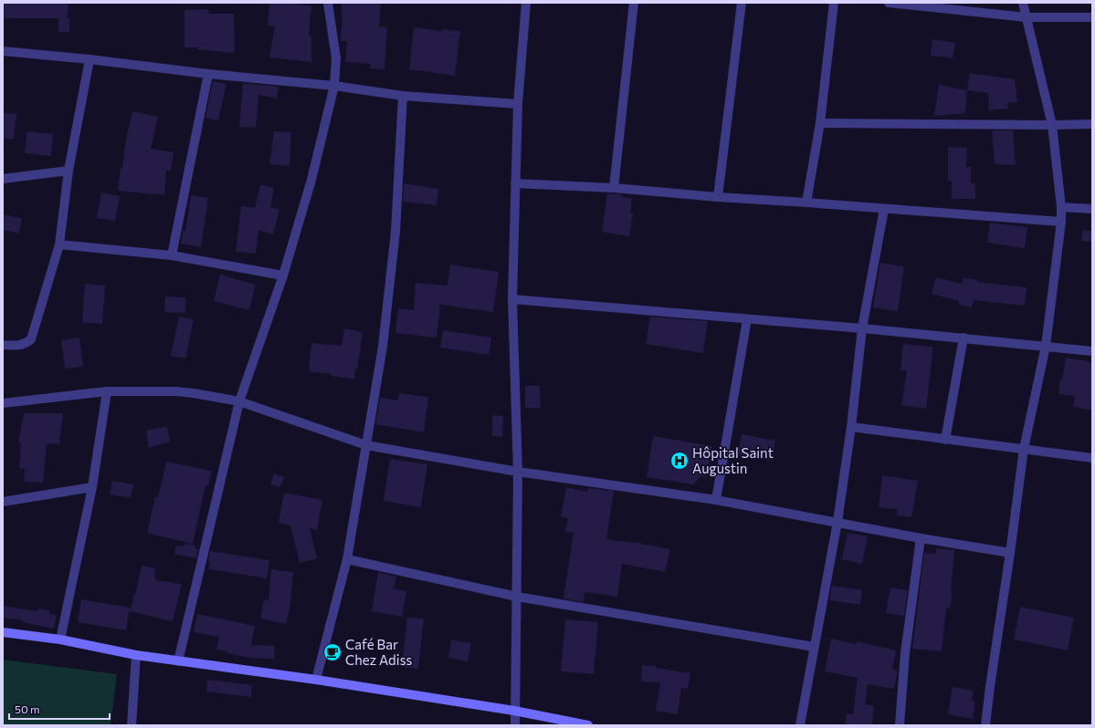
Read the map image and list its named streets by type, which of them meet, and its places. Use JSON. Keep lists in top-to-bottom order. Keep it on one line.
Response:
{"places":{"hospital":["Hôpital Saint Augustin"],"cafe":["Café Bar Chez Adiss"]},"scale_bar":"50 m"}
